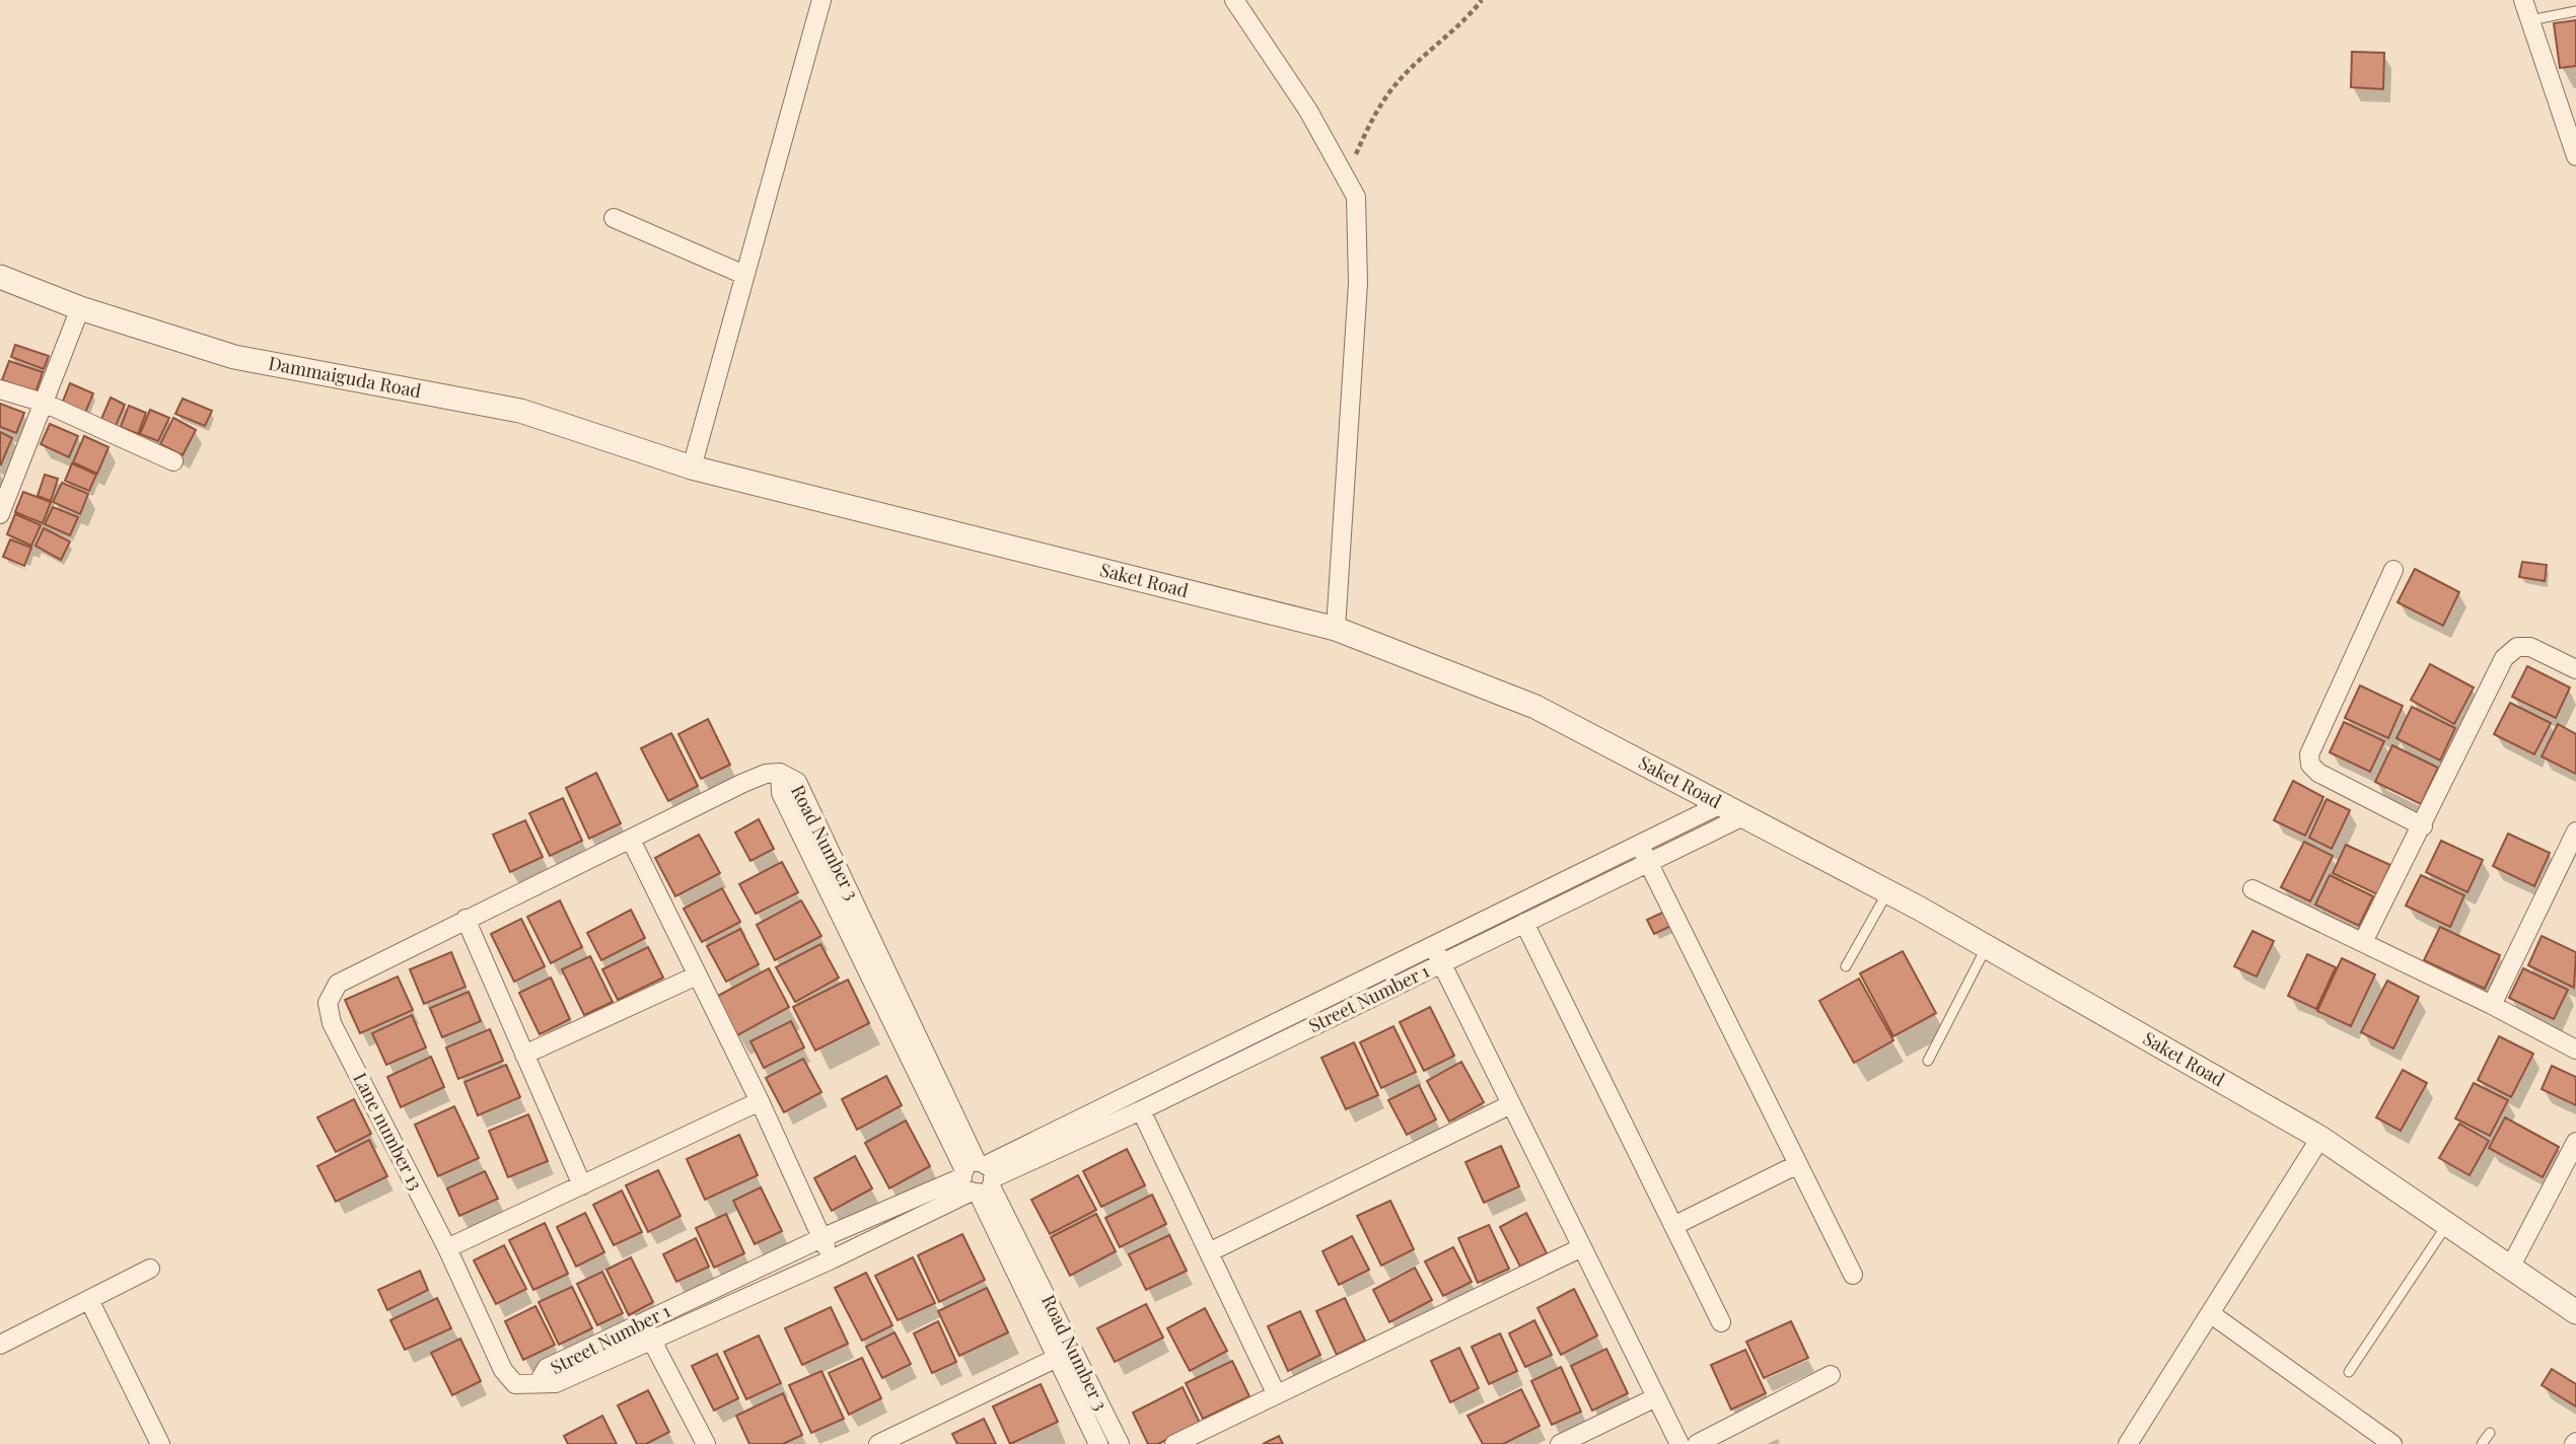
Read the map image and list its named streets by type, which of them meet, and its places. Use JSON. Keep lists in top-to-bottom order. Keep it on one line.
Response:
{"streets":{"street":["Dammaiguda Road","Saket Road","Road Number 3","Street Number 1","Lane number 13"]},"crossings":[["Dammaiguda Road","Saket Road"],["Saket Road","Street Number 1"],["Road Number 3","Street Number 1"],["Street Number 1","Lane number 13"]]}
